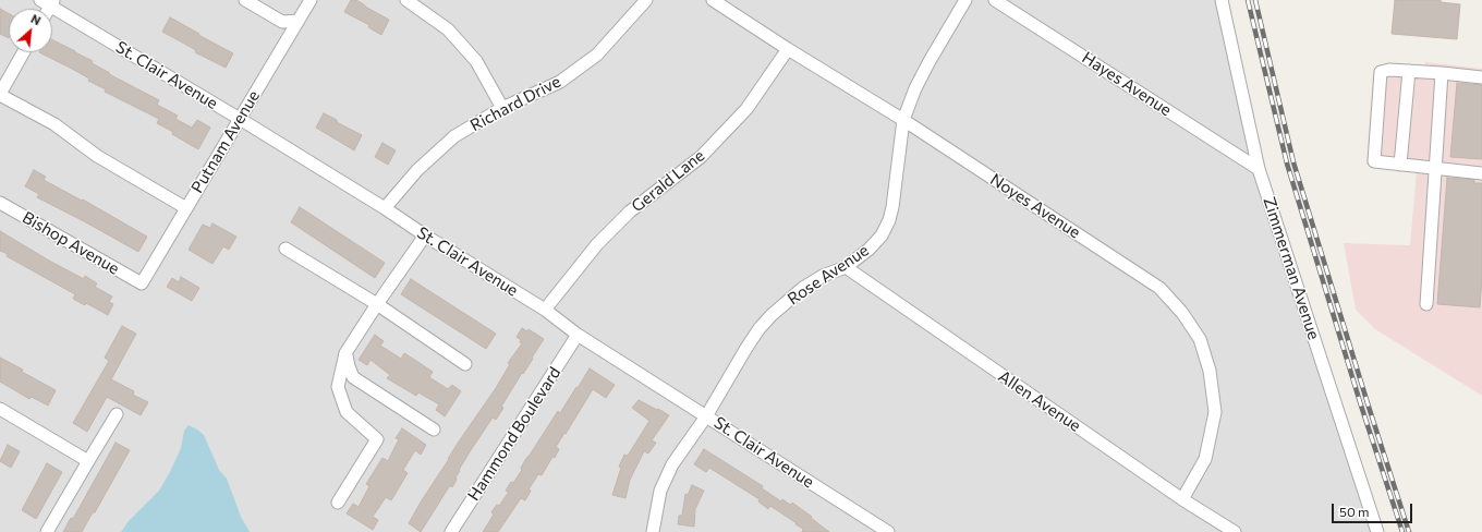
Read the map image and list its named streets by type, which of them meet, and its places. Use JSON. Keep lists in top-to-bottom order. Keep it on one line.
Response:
{"streets":{"street":["St. Clair Avenue","Hayes Avenue","Richard Drive","Putnam Avenue","Gerald Lane","Noyes Avenue","Bishop Avenue","Zimmerman Avenue","Rose Avenue","Allen Avenue","Hammond Boulevard"]},"crossings":[["St. Clair Avenue","Richard Drive"],["St. Clair Avenue","Putnam Avenue"],["St. Clair Avenue","Gerald Lane"],["St. Clair Avenue","Rose Avenue"],["St. Clair Avenue","Hammond Boulevard"],["Hayes Avenue","Zimmerman Avenue"],["Putnam Avenue","Bishop Avenue"],["Gerald Lane","Noyes Avenue"],["Noyes Avenue","Rose Avenue"],["Noyes Avenue","Allen Avenue"],["Rose Avenue","Allen Avenue"]],"scale_bar":"50 m","north":"top right"}
